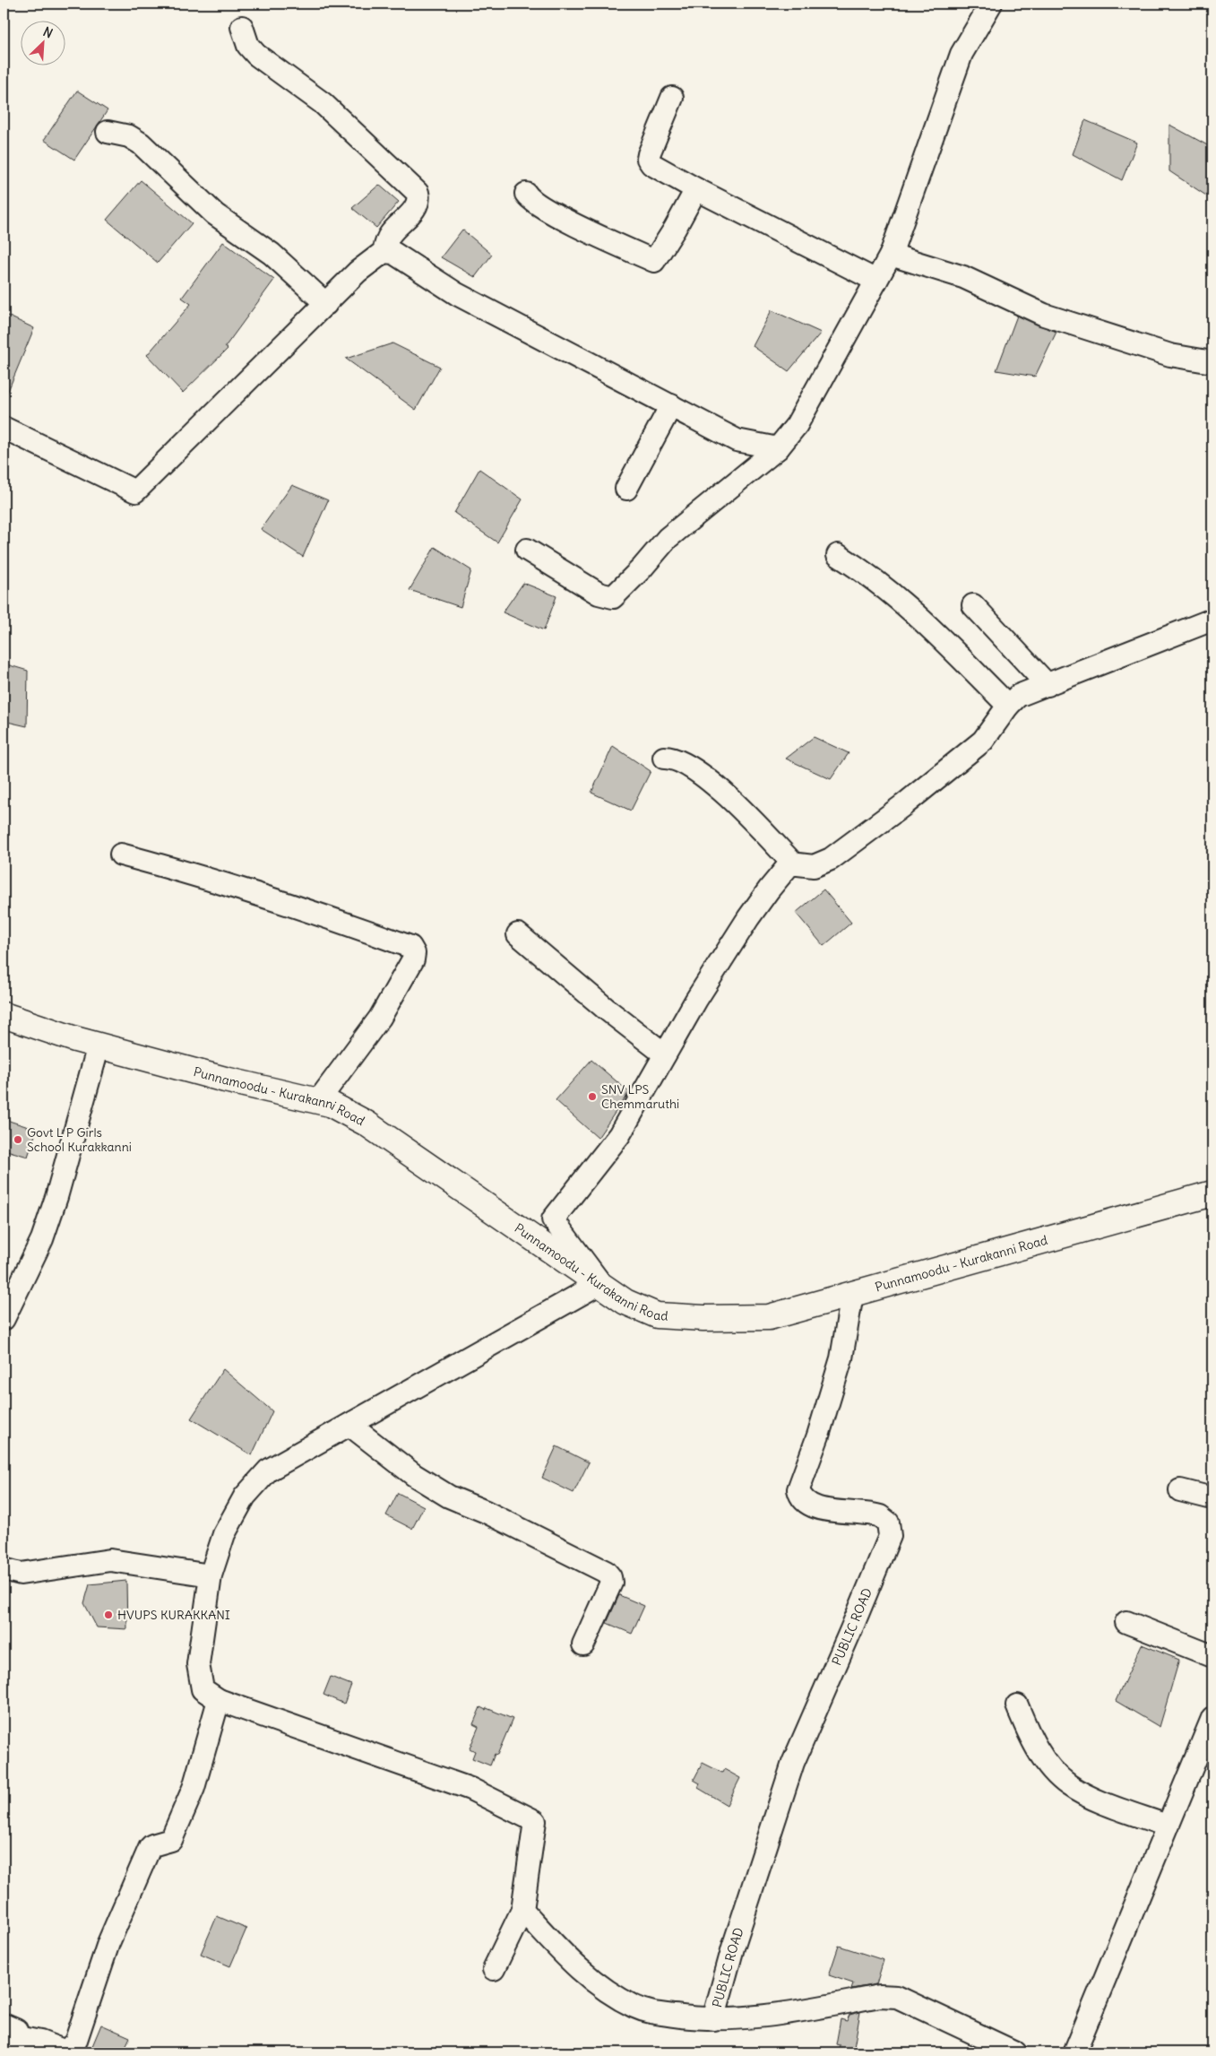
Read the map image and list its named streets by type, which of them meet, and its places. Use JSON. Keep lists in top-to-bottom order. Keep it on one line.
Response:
{"streets":{"main road":["Punnamoodu - Kurakanni Road"],"street":["PUBLIC ROAD"]},"crossings":[["Punnamoodu - Kurakanni Road","PUBLIC ROAD"]],"places":["SNV LPS Chemmaruthi","Govt L P Girls School Kurakkanni","HVUPS KURAKKANI"],"north":"top right"}
